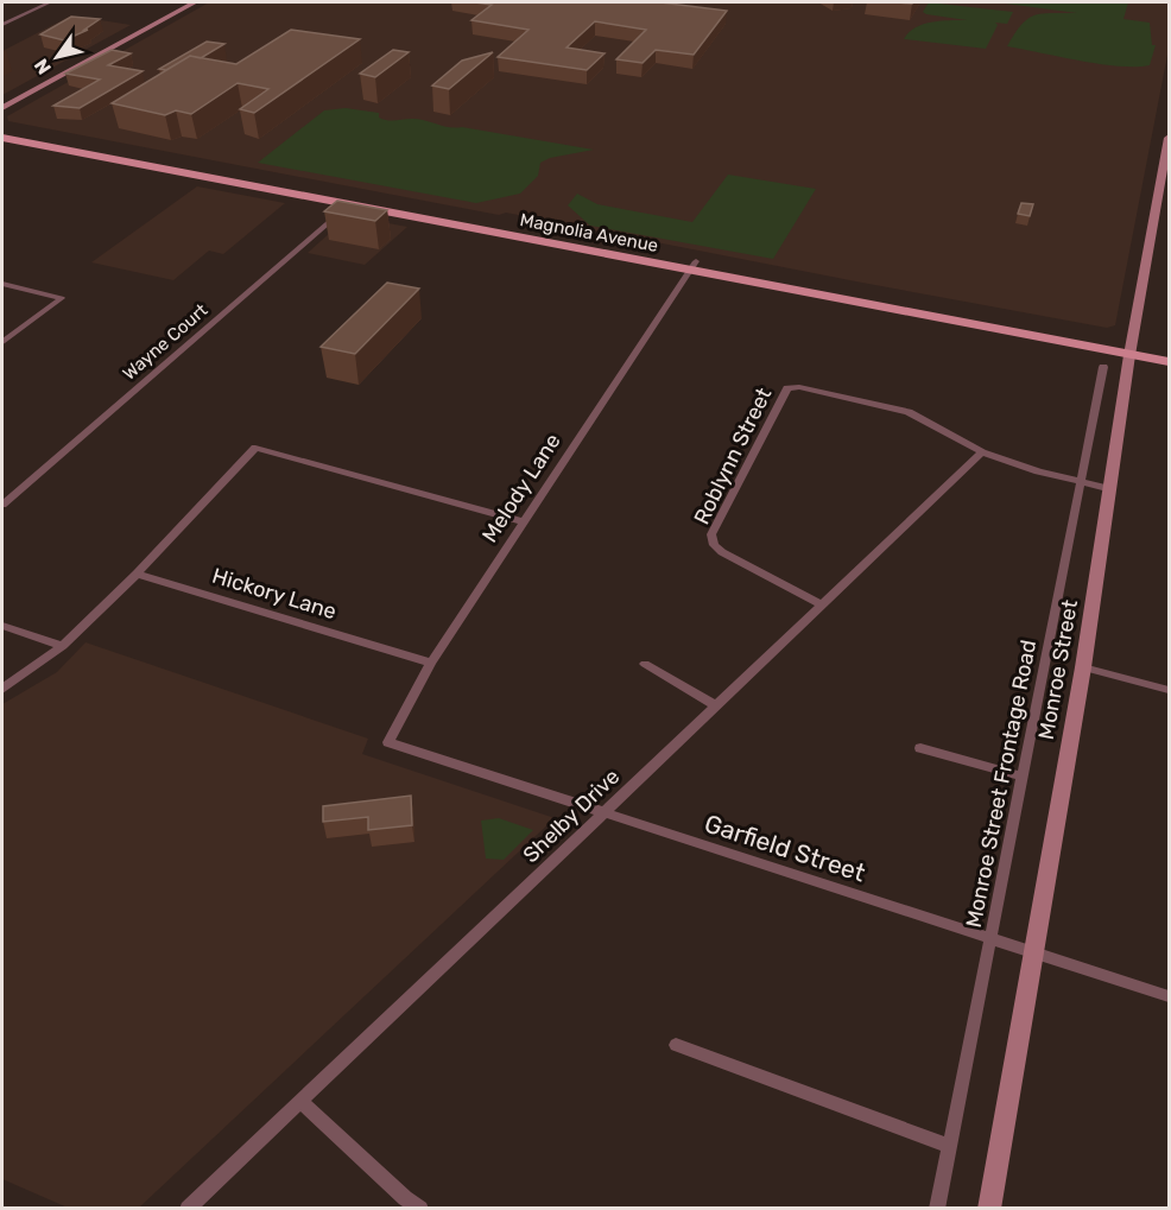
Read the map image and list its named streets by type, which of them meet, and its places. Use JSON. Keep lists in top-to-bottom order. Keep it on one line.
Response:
{"streets":{"main road":["Magnolia Avenue","Monroe Street"],"street":["Wayne Court","Roblynn Street","Melody Lane","Hickory Lane","Monroe Street Frontage Road","Shelby Drive","Garfield Street"]},"crossings":[["Magnolia Avenue","Wayne Court"],["Magnolia Avenue","Melody Lane"],["Magnolia Avenue","Monroe Street"],["Roblynn Street","Shelby Drive"],["Melody Lane","Hickory Lane"],["Melody Lane","Garfield Street"],["Monroe Street","Garfield Street"],["Monroe Street Frontage Road","Garfield Street"],["Shelby Drive","Garfield Street"]],"north":"bottom left"}
